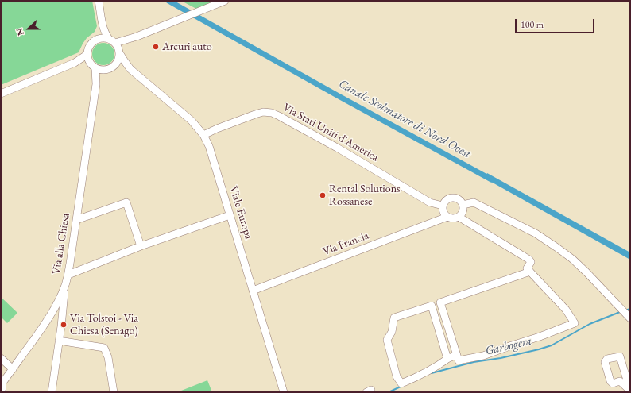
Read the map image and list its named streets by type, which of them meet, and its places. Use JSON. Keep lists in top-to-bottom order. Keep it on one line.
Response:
{"streets":{"street":["Via Stati Uniti d'America","Viale Europa","Via alla Chiesa","Via Francia"]},"crossings":[["Via Stati Uniti d'America","Viale Europa"],["Via Stati Uniti d'America","Via Francia"],["Viale Europa","Via alla Chiesa"],["Viale Europa","Via Francia"]],"water":["Canale Scolmatore di Nord Ovest","Garbogera"],"places":["Arcuri auto","Rental Solutions Rossanese","Via Tolstoi - Via Chiesa (Senago)"],"scale_bar":"100 m","north":"left"}
